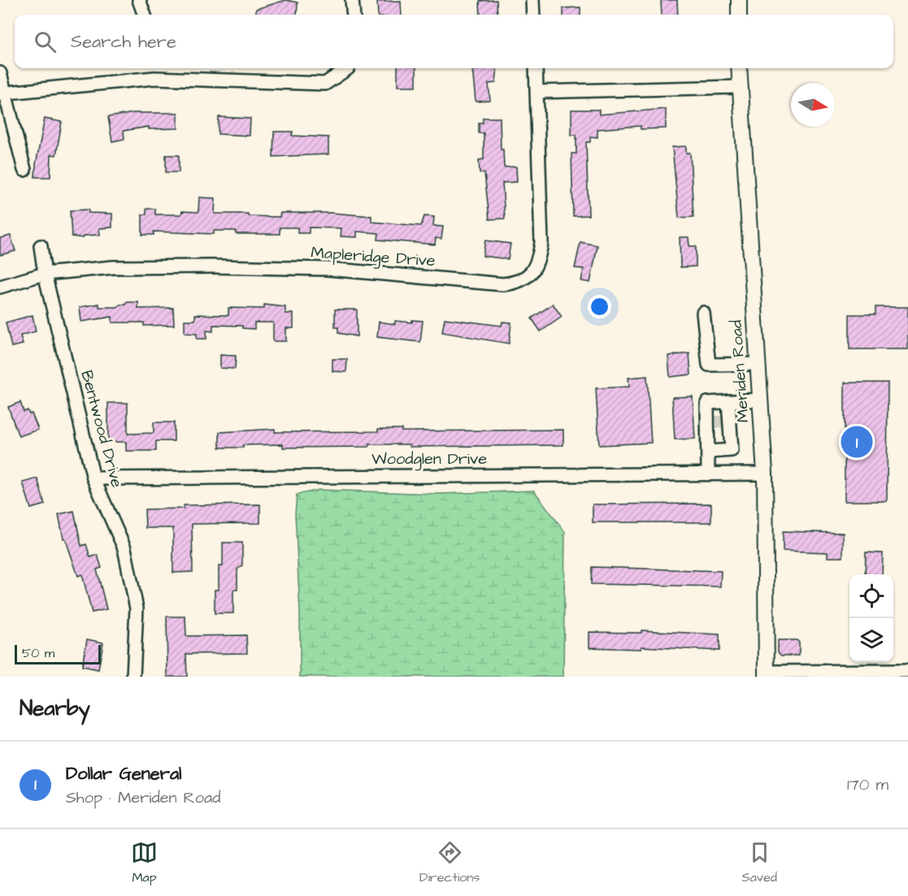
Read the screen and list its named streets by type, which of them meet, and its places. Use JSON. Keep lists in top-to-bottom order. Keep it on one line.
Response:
{"streets":{"main road":["Meriden Road"],"street":["Mapleridge Drive","Bentwood Drive","Woodglen Drive"]},"crossings":[["Mapleridge Drive","Bentwood Drive"],["Meriden Road","Woodglen Drive"],["Bentwood Drive","Woodglen Drive"]],"scale_bar":"50 m","north":"right","page":{"search":"Search here","pins":"1","scale":"50 m","heading":"Nearby","list":[{"mark":"1","name":"Dollar General","note":"Shop · Meriden Road","value":"170 m"}],"nav":["Map","Directions","Saved"]}}
